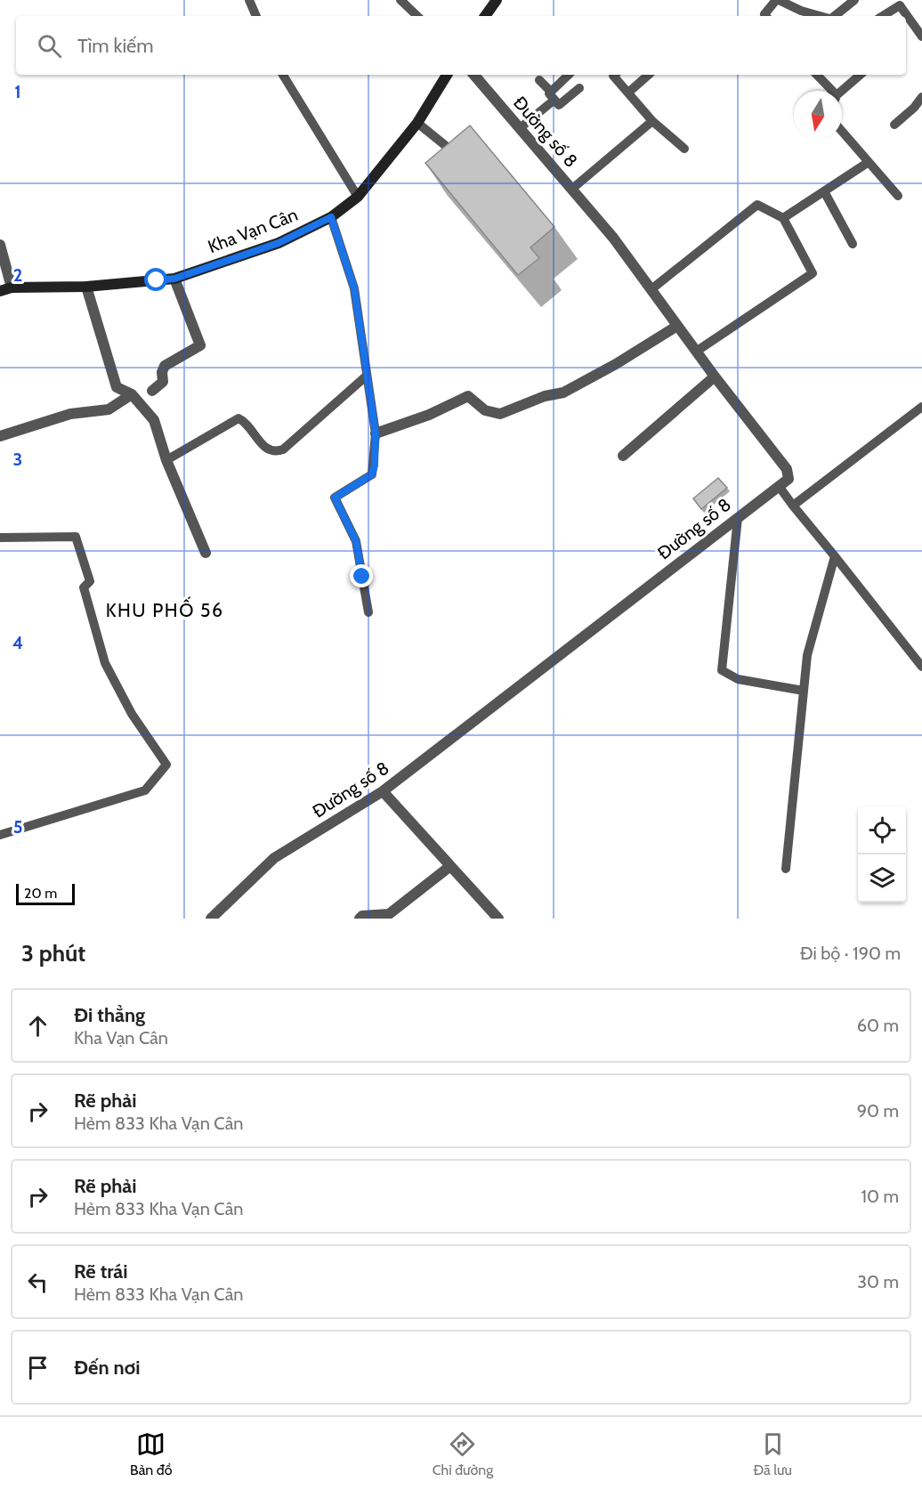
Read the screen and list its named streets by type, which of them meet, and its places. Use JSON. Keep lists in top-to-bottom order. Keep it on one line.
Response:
{"streets":{"main road":["Kha Vạn Cân"],"street":["Đường số 8"]},"districts":["KHU PHỐ 56"],"scale_bar":"20 m","north":"bottom","page":{"search":"Tìm kiếm","scale":"20 m","heading":["3 phút","Đi bộ · 190 m"],"list":[["Đi thẳng","Kha Vạn Cân","60 m"],["Rẽ phải","Hẻm 833 Kha Vạn Cân","90 m"],["Rẽ phải","Hẻm 833 Kha Vạn Cân","10 m"],["Rẽ trái","Hẻm 833 Kha Vạn Cân","30 m"],"Đến nơi"],"nav":["Bản đồ","Chỉ đường","Đã lưu"]},"grid":{"rows":["1","2","3","4","5"]}}
